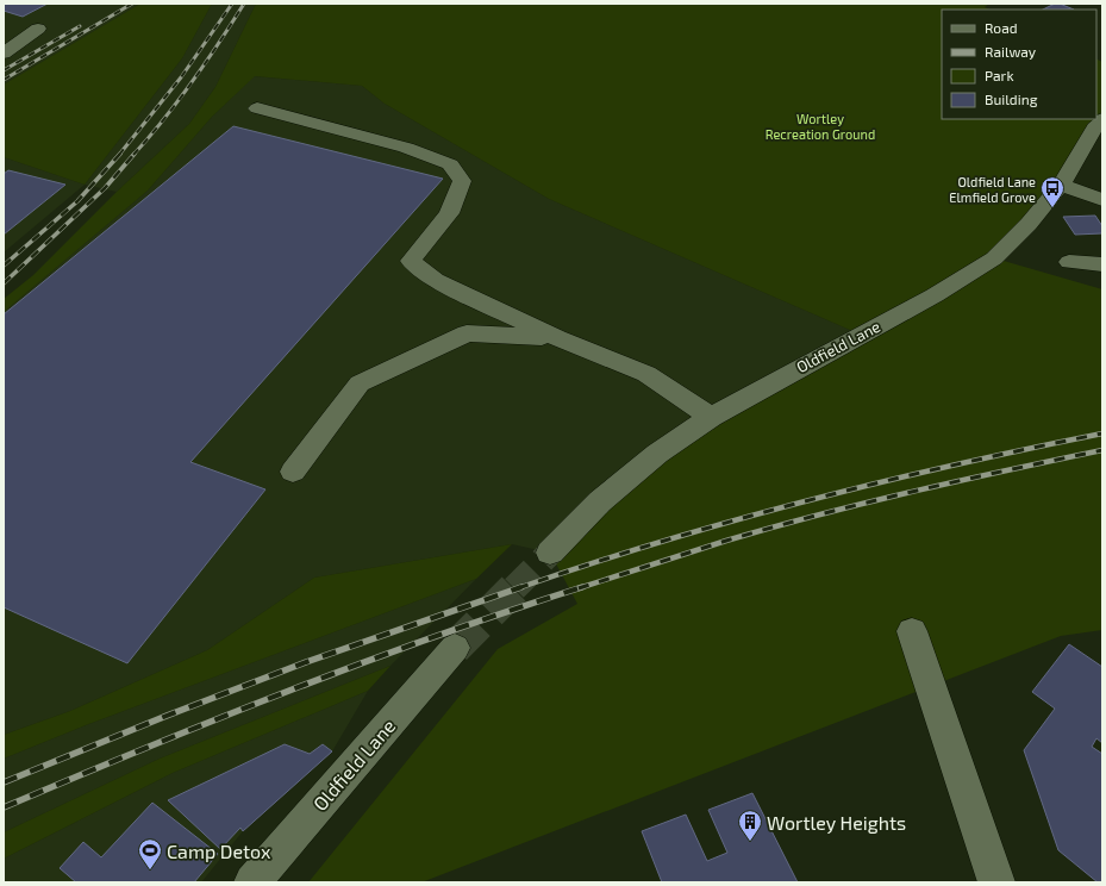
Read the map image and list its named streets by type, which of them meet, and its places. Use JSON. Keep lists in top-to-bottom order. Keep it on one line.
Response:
{"streets":{"street":["Oldfield Lane"]},"parks":["Wortley Recreation Ground"],"places":{"bus stop":["Oldfield Lane Elmfield Grove"],"building":["Wortley Heights"],"sports":["Camp Detox"]},"legend":["Road","Railway","Park","Building"]}
